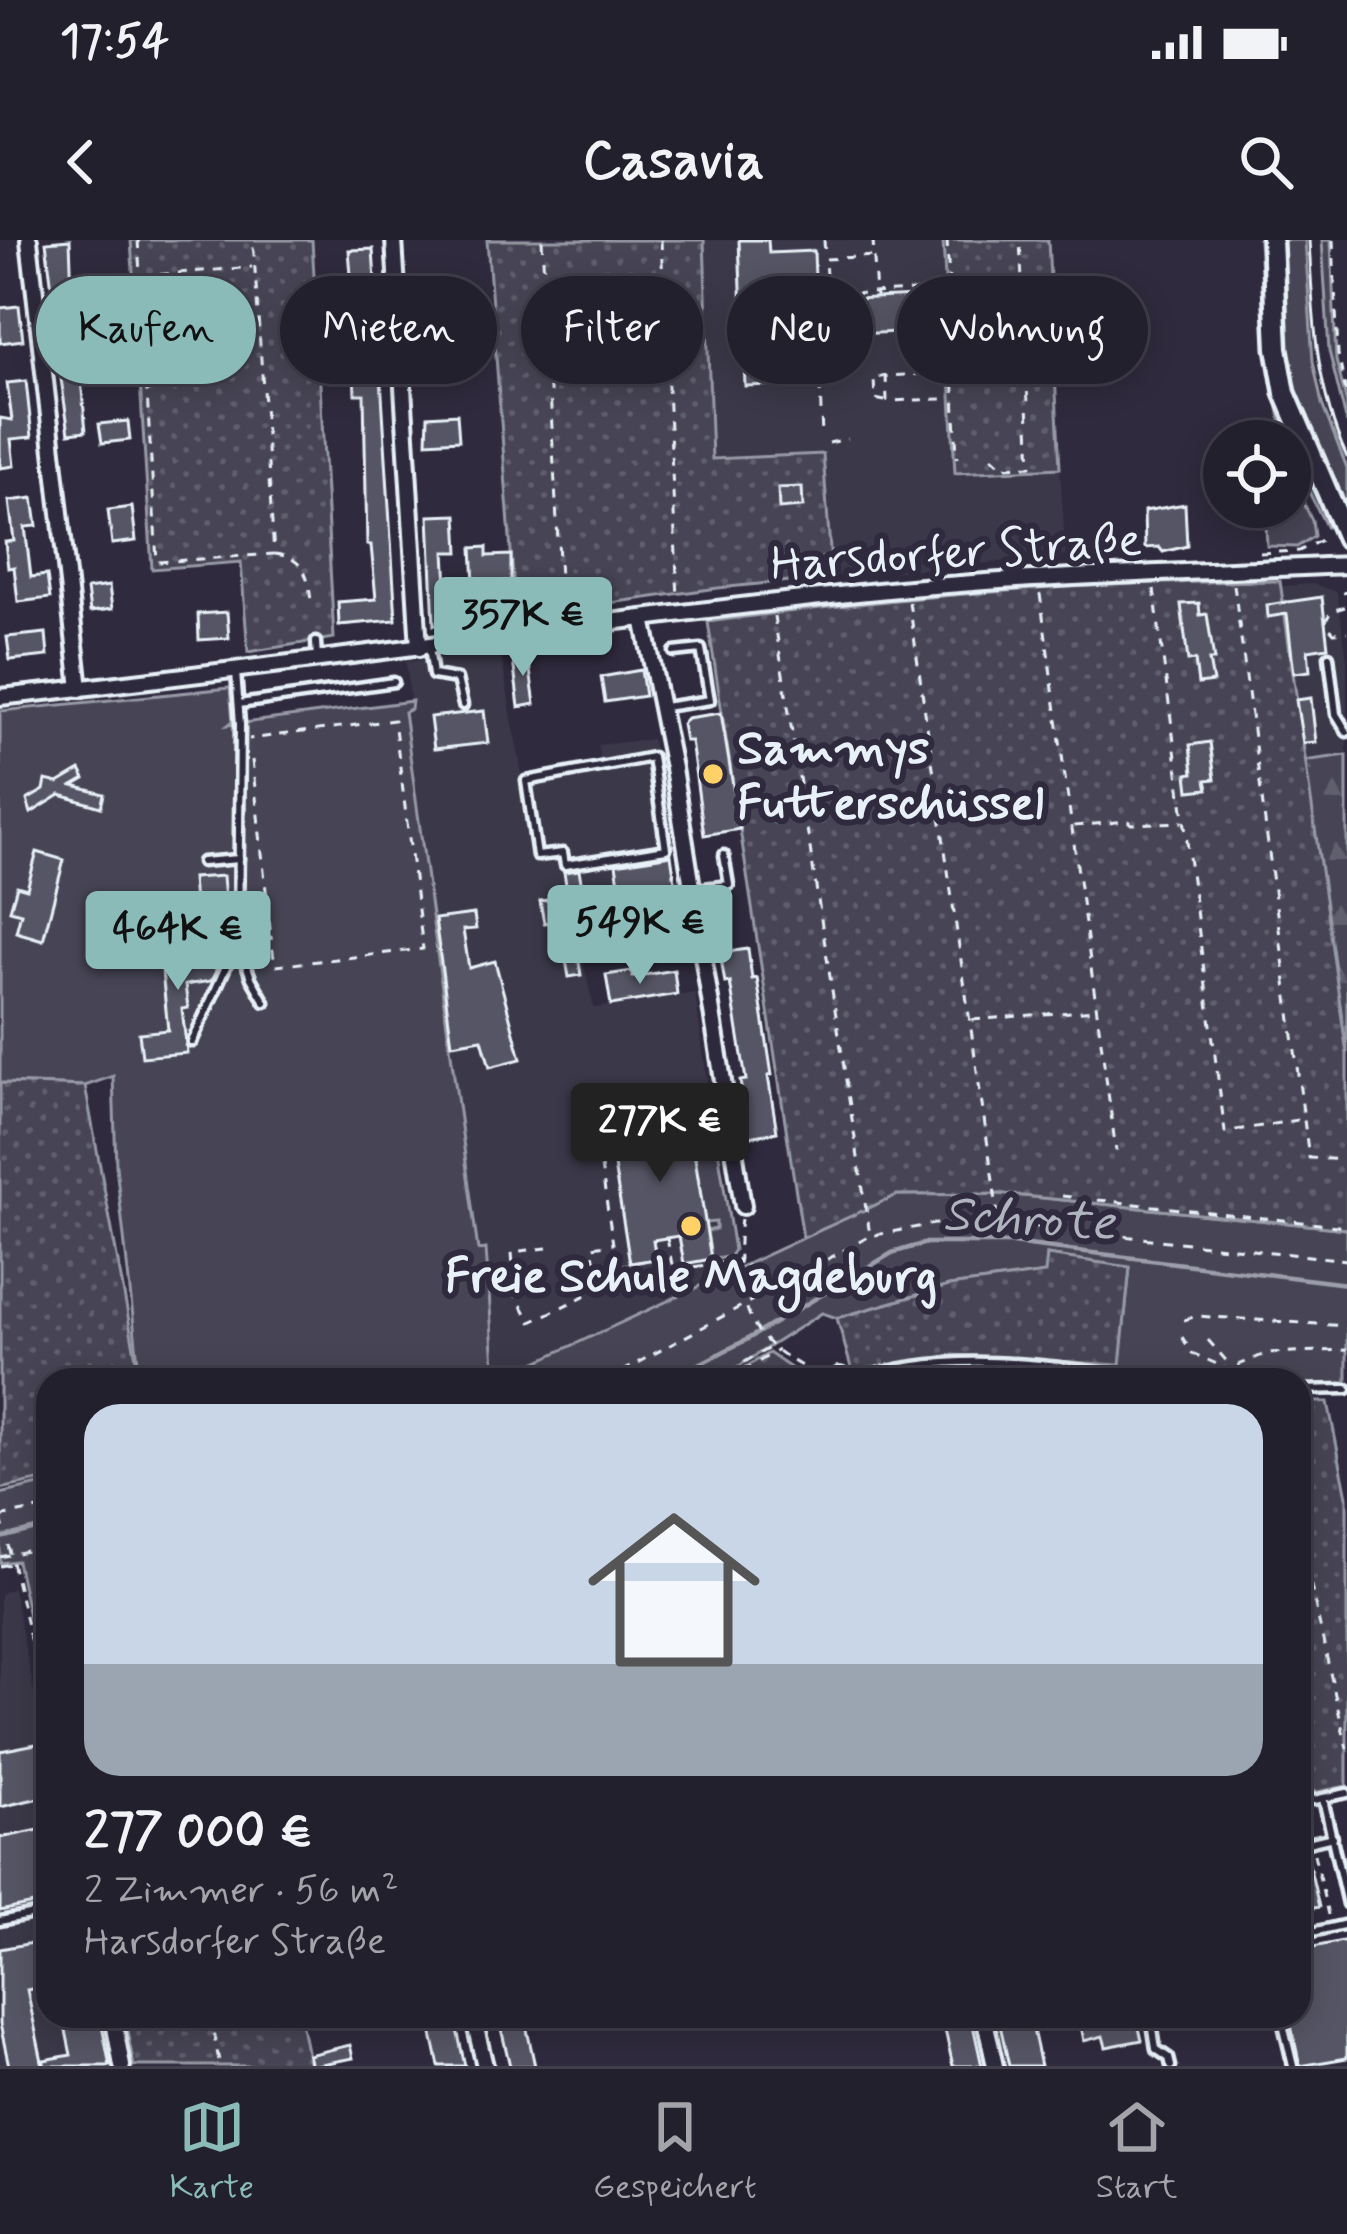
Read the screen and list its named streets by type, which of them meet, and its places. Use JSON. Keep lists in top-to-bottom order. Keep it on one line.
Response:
{"streets":{"street":["Harsdorfer Straße"]},"water":["Schrote"],"places":["Sammys Futterschüssel","Freie Schule Magdeburg"],"page":{"status":"17:54","header":"Casavia","chip":["Kaufen","Mieten","Filter","Neu","Wohnung"],"price":["357K €","549K €","464K €","277K €"],"list":[{"name":"277 000 €","note":"2 Zimmer · 56 m² · Harsdorfer Straße"}],"tabs":["Karte","Gespeichert","Start"]}}
